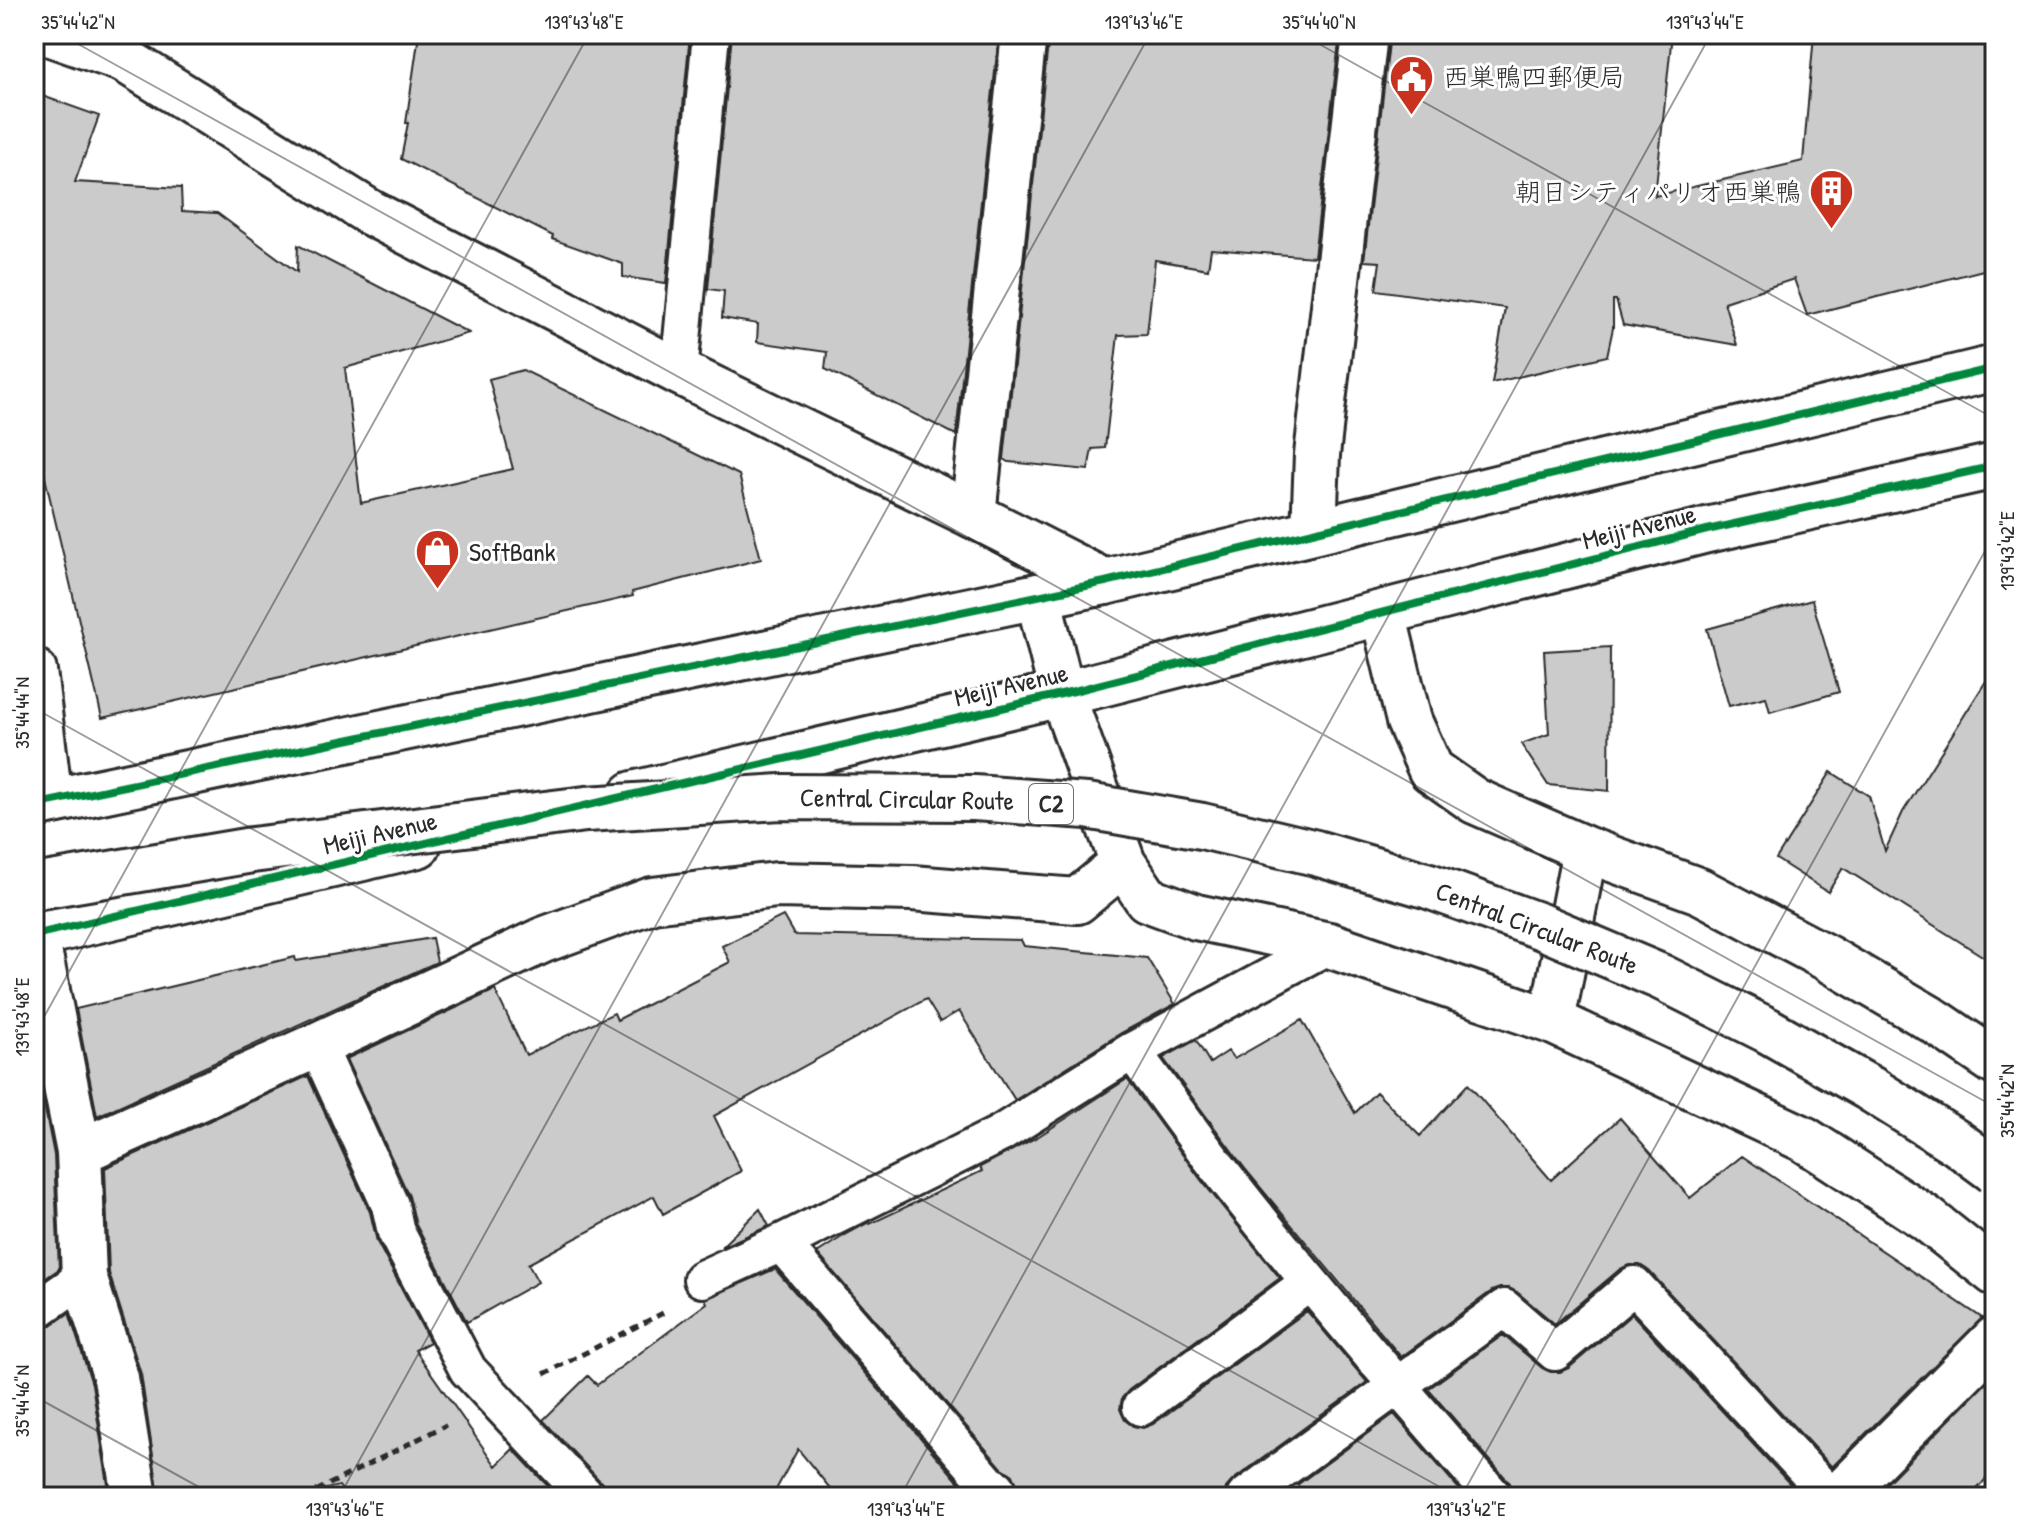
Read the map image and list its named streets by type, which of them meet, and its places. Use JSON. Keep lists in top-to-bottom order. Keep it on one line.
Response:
{"streets":{"main road":["Meiji Avenue","Central Circular Route","C2"]},"places":{"public building":["西巣鴨四郵便局"],"building":["朝日シティパリオ西巣鴨"],"shop":["SoftBank"]},"coordinates":["35°44'42\"N","139°43'48\"E","139°43'46\"E","35°44'40\"N","139°43'44\"E","139°43'42\"E","35°44'44\"N","35°44'46\"N"]}
